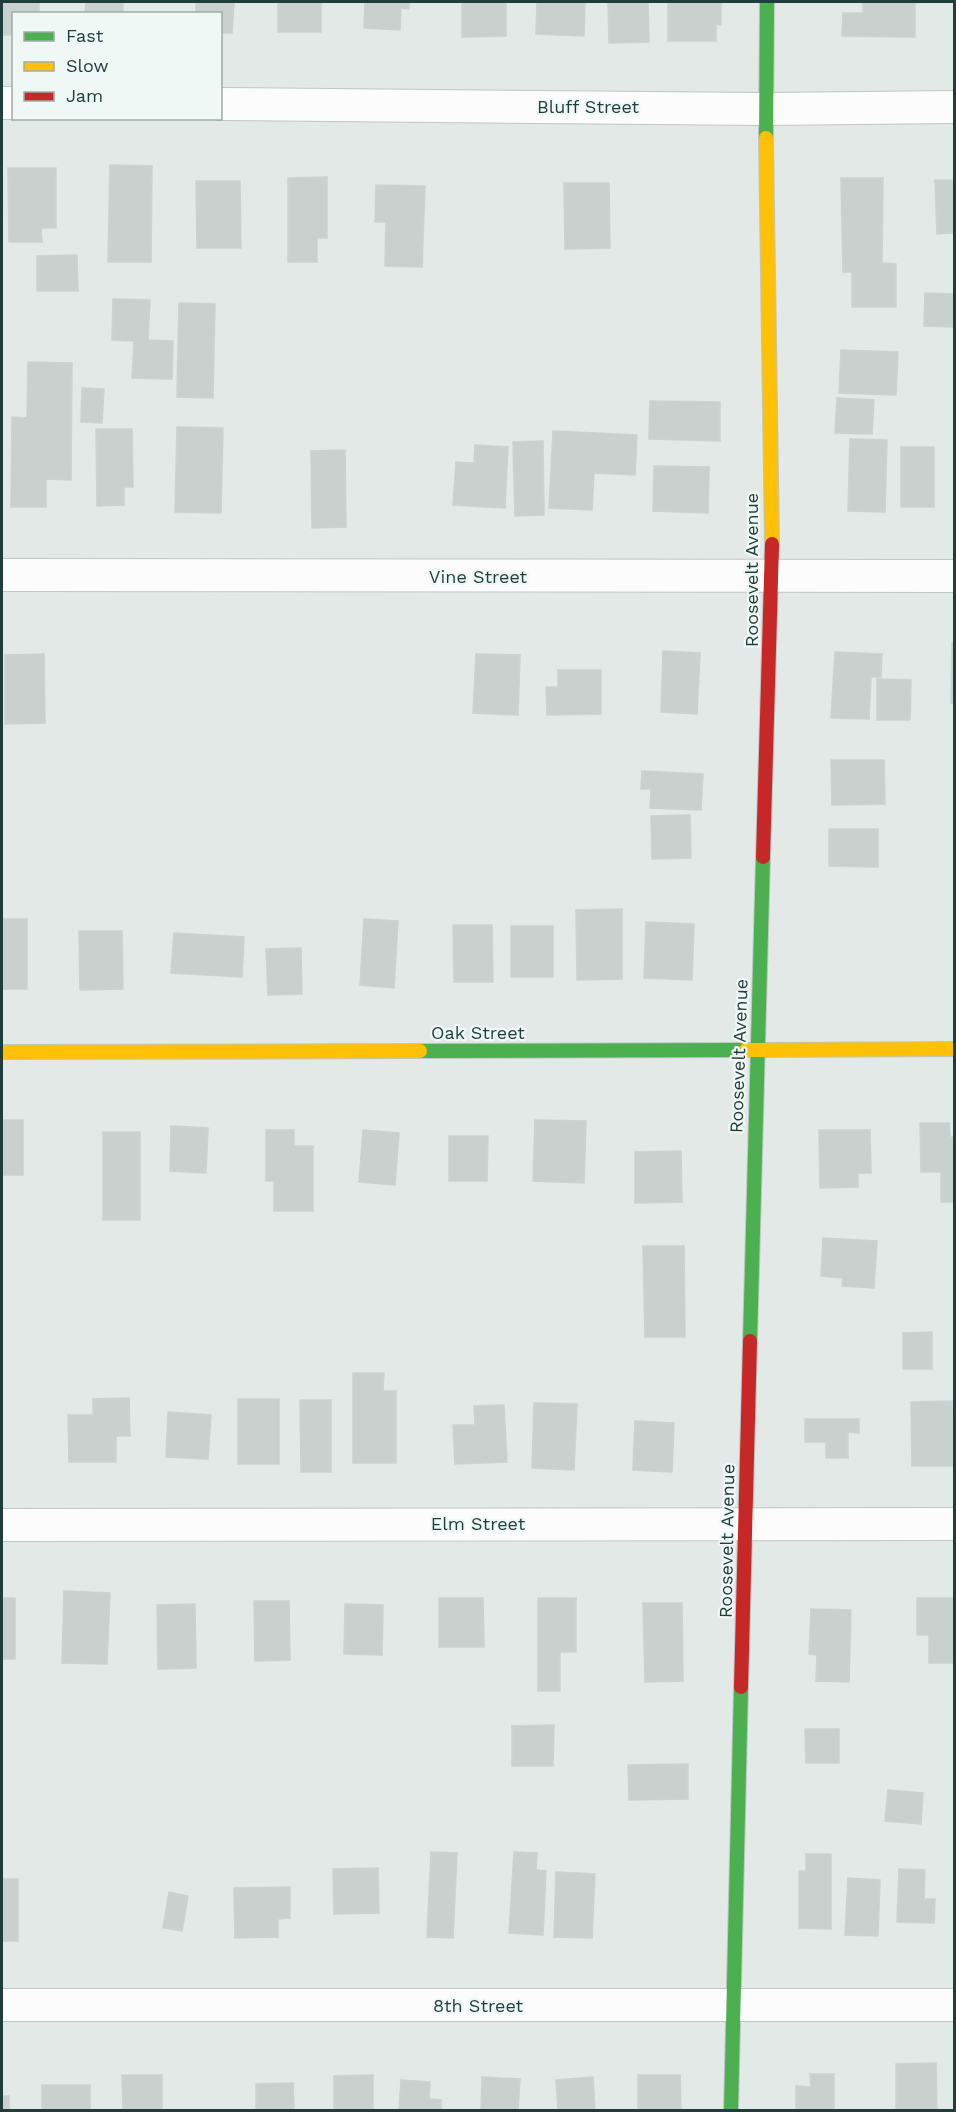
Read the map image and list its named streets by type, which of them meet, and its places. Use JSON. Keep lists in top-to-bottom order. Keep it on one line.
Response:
{"streets":{"street":["Bluff Street","Roosevelt Avenue","Vine Street","Oak Street","Elm Street","8th Street"]},"crossings":[["Bluff Street","Roosevelt Avenue"],["Roosevelt Avenue","Vine Street"],["Roosevelt Avenue","Oak Street"],["Roosevelt Avenue","Elm Street"],["Roosevelt Avenue","8th Street"]],"legend":["Fast","Slow","Jam"]}
